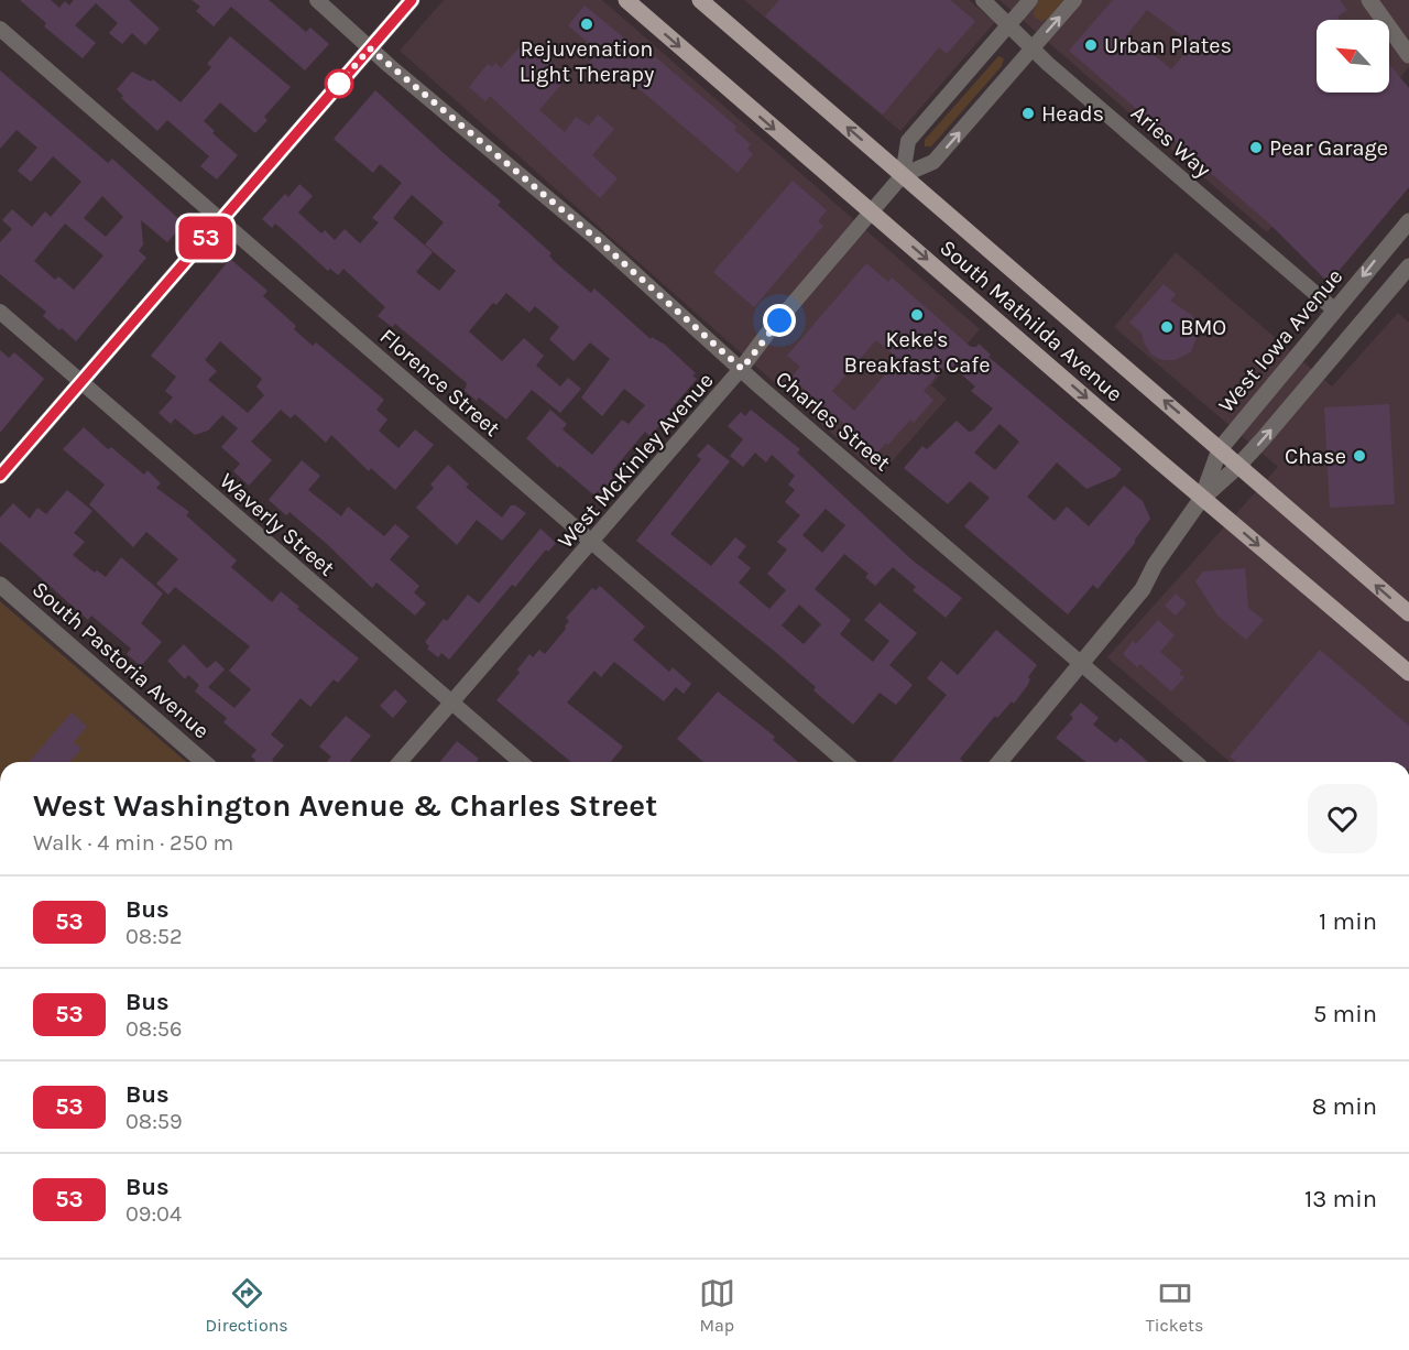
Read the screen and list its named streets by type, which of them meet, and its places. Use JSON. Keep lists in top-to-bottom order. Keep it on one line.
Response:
{"streets":{"main road":["South Mathilda Avenue"],"street":["Aries Way","West Iowa Avenue","Florence Street","Charles Street","West McKinley Avenue","Waverly Street","South Pastoria Avenue"]},"crossings":[["Aries Way","West Iowa Avenue"],["Aries Way","West McKinley Avenue"],["South Mathilda Avenue","West Iowa Avenue"],["South Mathilda Avenue","West McKinley Avenue"],["West Iowa Avenue","Charles Street"],["Florence Street","West McKinley Avenue"],["Charles Street","West McKinley Avenue"],["West McKinley Avenue","Waverly Street"]],"places":["Rejuvenation Light Therapy","Urban Plates","Heads","Pear Garage","Keke's Breakfast Cafe","BMO","Chase"],"lines":["bus line 53"],"north":"top left","page":{"on_map":"53","heading":["West Washington Avenue & Charles Street","Walk · 4 min · 250 m"],"list":[{"mark":"53","name":"Bus","note":"08:52","value":"1 min"},{"mark":"53","name":"Bus","note":"08:56","value":"5 min"},{"mark":"53","name":"Bus","note":"08:59","value":"8 min"},{"mark":"53","name":"Bus","note":"09:04","value":"13 min"}],"tabs":["Directions","Map","Tickets"]}}
